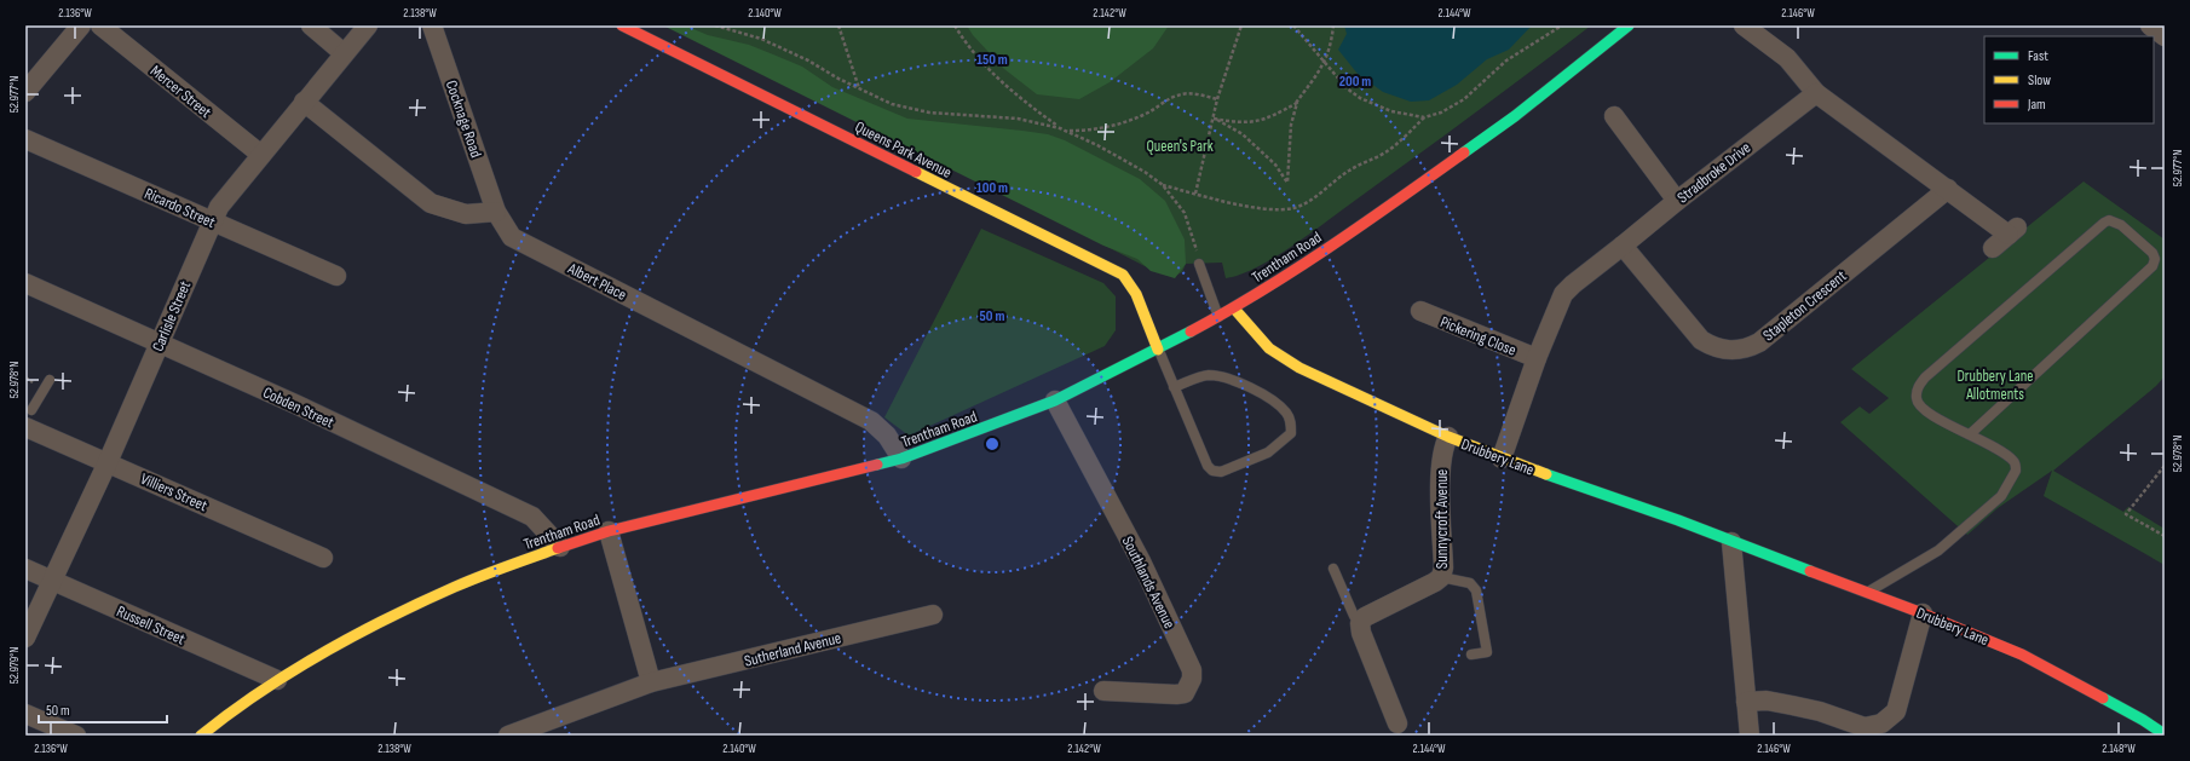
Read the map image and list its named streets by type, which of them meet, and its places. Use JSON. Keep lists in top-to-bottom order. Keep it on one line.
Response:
{"streets":{"street":["Mercer Street","Cocknage Road","Queens Park Avenue","Stradbroke Drive","Ricardo Street","Trentham Road","Albert Place","Stapleton Crescent","Carlisle Street","Pickering Close","Cobden Street","Drubbery Lane","Villiers Street","Sunnycroft Avenue","Southlands Avenue","Russell Street","Sutherland Avenue"]},"crossings":[["Mercer Street","Carlisle Street"],["Cocknage Road","Albert Place"],["Queens Park Avenue","Trentham Road"],["Stradbroke Drive","Stapleton Crescent"],["Stradbroke Drive","Pickering Close"],["Stradbroke Drive","Drubbery Lane"],["Ricardo Street","Carlisle Street"],["Trentham Road","Albert Place"],["Trentham Road","Cobden Street"],["Trentham Road","Drubbery Lane"],["Trentham Road","Southlands Avenue"],["Trentham Road","Russell Street"],["Carlisle Street","Cobden Street"],["Carlisle Street","Villiers Street"],["Carlisle Street","Russell Street"],["Drubbery Lane","Sunnycroft Avenue"]],"parks":["Queen's Park","Drubbery Lane Allotments"],"legend":["Fast","Slow","Jam"],"scale_bar":"50 m","coordinates":["2.136°W","2.138°W","2.140°W","2.142°W","2.144°W","2.146°W","52.977°N","52.978°N","52.979°N","2.148°W"],"rings":["150 m","200 m","100 m","50 m"]}
